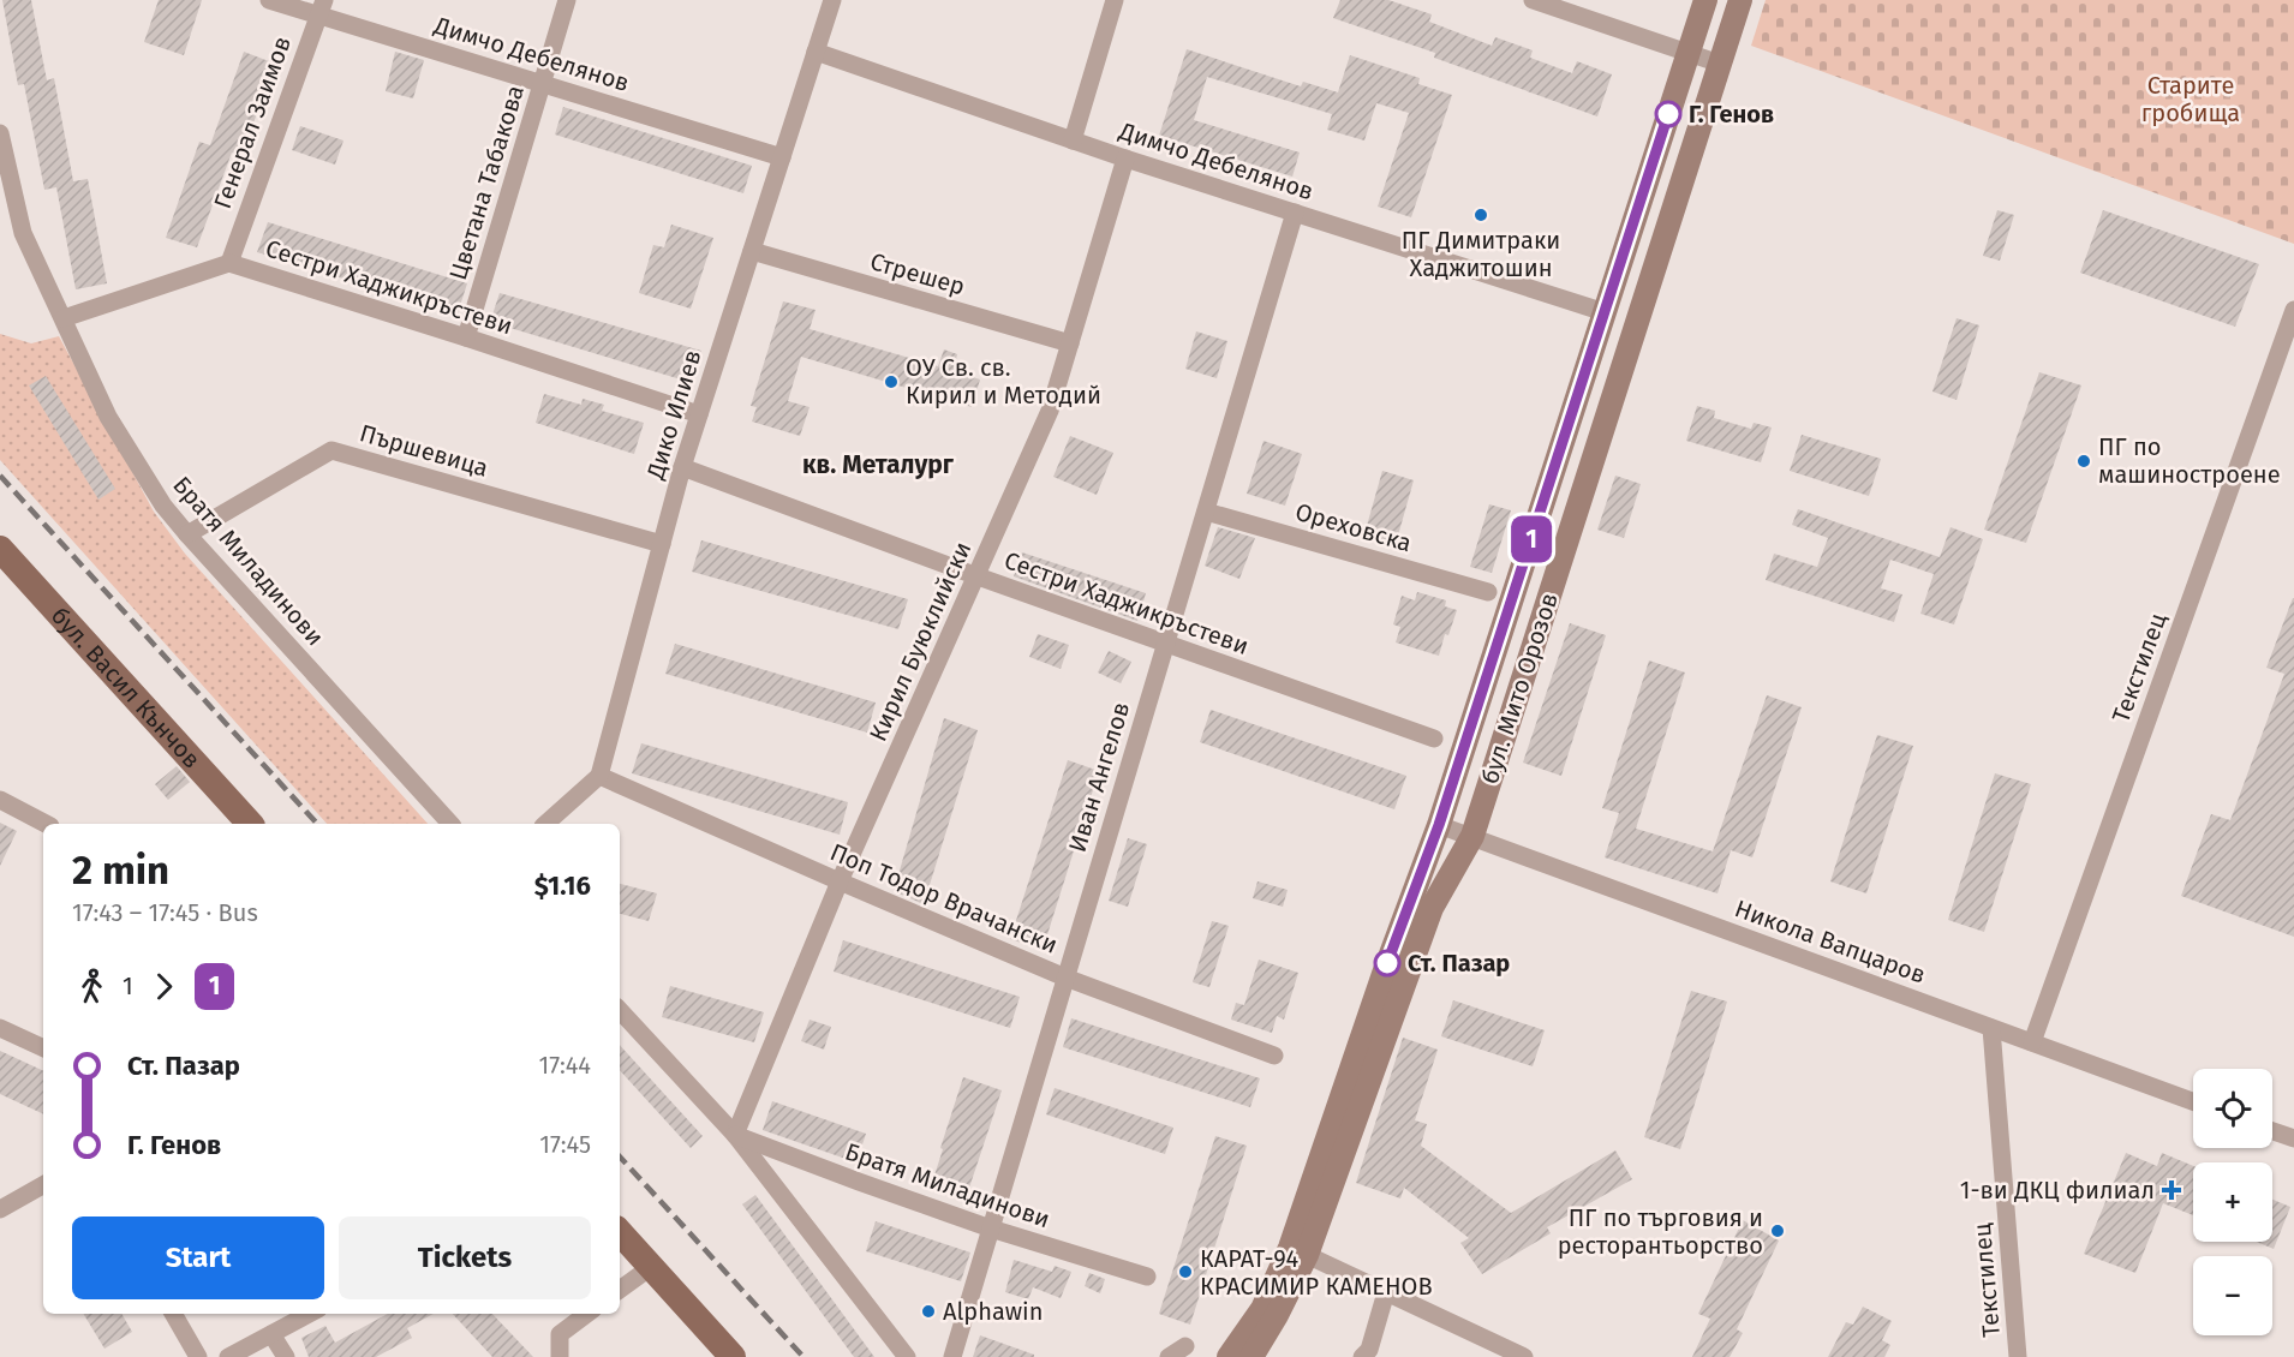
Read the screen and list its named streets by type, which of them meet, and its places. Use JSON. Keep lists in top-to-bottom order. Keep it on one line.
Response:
{"streets":{"main road":["бул. Васил Кънчов","бул. Мито Орозов"],"street":["Димчо Дебелянов","Генерал Заимов","Цветана Табакова","Стрешер","Сестри Хаджикръстеви","Дико Илиев","Пършевица","Ореховска","Братя Миладинови","Кирил Буюклийски","Текстилец","Иван Ангелов","Поп Тодор Врачански","Никола Вапцаров"]},"crossings":[["Димчо Дебелянов","Генерал Заимов"],["Димчо Дебелянов","Цветана Табакова"],["Димчо Дебелянов","Дико Илиев"],["Димчо Дебелянов","Кирил Буюклийски"],["Димчо Дебелянов","бул. Мито Орозов"],["Димчо Дебелянов","Иван Ангелов"],["Генерал Заимов","Сестри Хаджикръстеви"],["Цветана Табакова","Сестри Хаджикръстеви"],["Стрешер","Дико Илиев"],["Стрешер","Кирил Буюклийски"],["Сестри Хаджикръстеви","Дико Илиев"],["Сестри Хаджикръстеви","Братя Миладинови"],["Сестри Хаджикръстеви","Кирил Буюклийски"],["Сестри Хаджикръстеви","Иван Ангелов"],["Дико Илиев","Пършевица"],["Дико Илиев","Поп Тодор Врачански"],["Пършевица","Братя Миладинови"],["Ореховска","Иван Ангелов"],["Братя Миладинови","Кирил Буюклийски"],["Братя Миладинови","Иван Ангелов"],["Кирил Буюклийски","Поп Тодор Врачански"],["Текстилец","Никола Вапцаров"],["бул. Мито Орозов","Никола Вапцаров"],["Иван Ангелов","Поп Тодор Врачански"]],"districts":["кв. Металург"],"parks":["Старите гробища"],"places":{"other":["Г. Генов","ПГ Димитраки Хаджитошин","ОУ Св. св. Кирил и Методий","ПГ по машиностроене","Ст. Пазар","ПГ по търговия и ресторантьорство","КАРАТ-94 КРАСИМИР КАМЕНОВ","Alphawin"],"health":["1-ви ДКЦ филиал"]},"lines":["bus line 1"],"page":{"on_map":"1","heading":["2 min","17:43 – 17:45 · Bus","$1.16"],"legs":["1","1"],"list":[{"name":"Ст. Пазар","value":"17:44"},{"name":"Г. Генов","value":"17:45"}],"map_buttons":["+","−"],"buttons":["Start","Tickets"]}}
